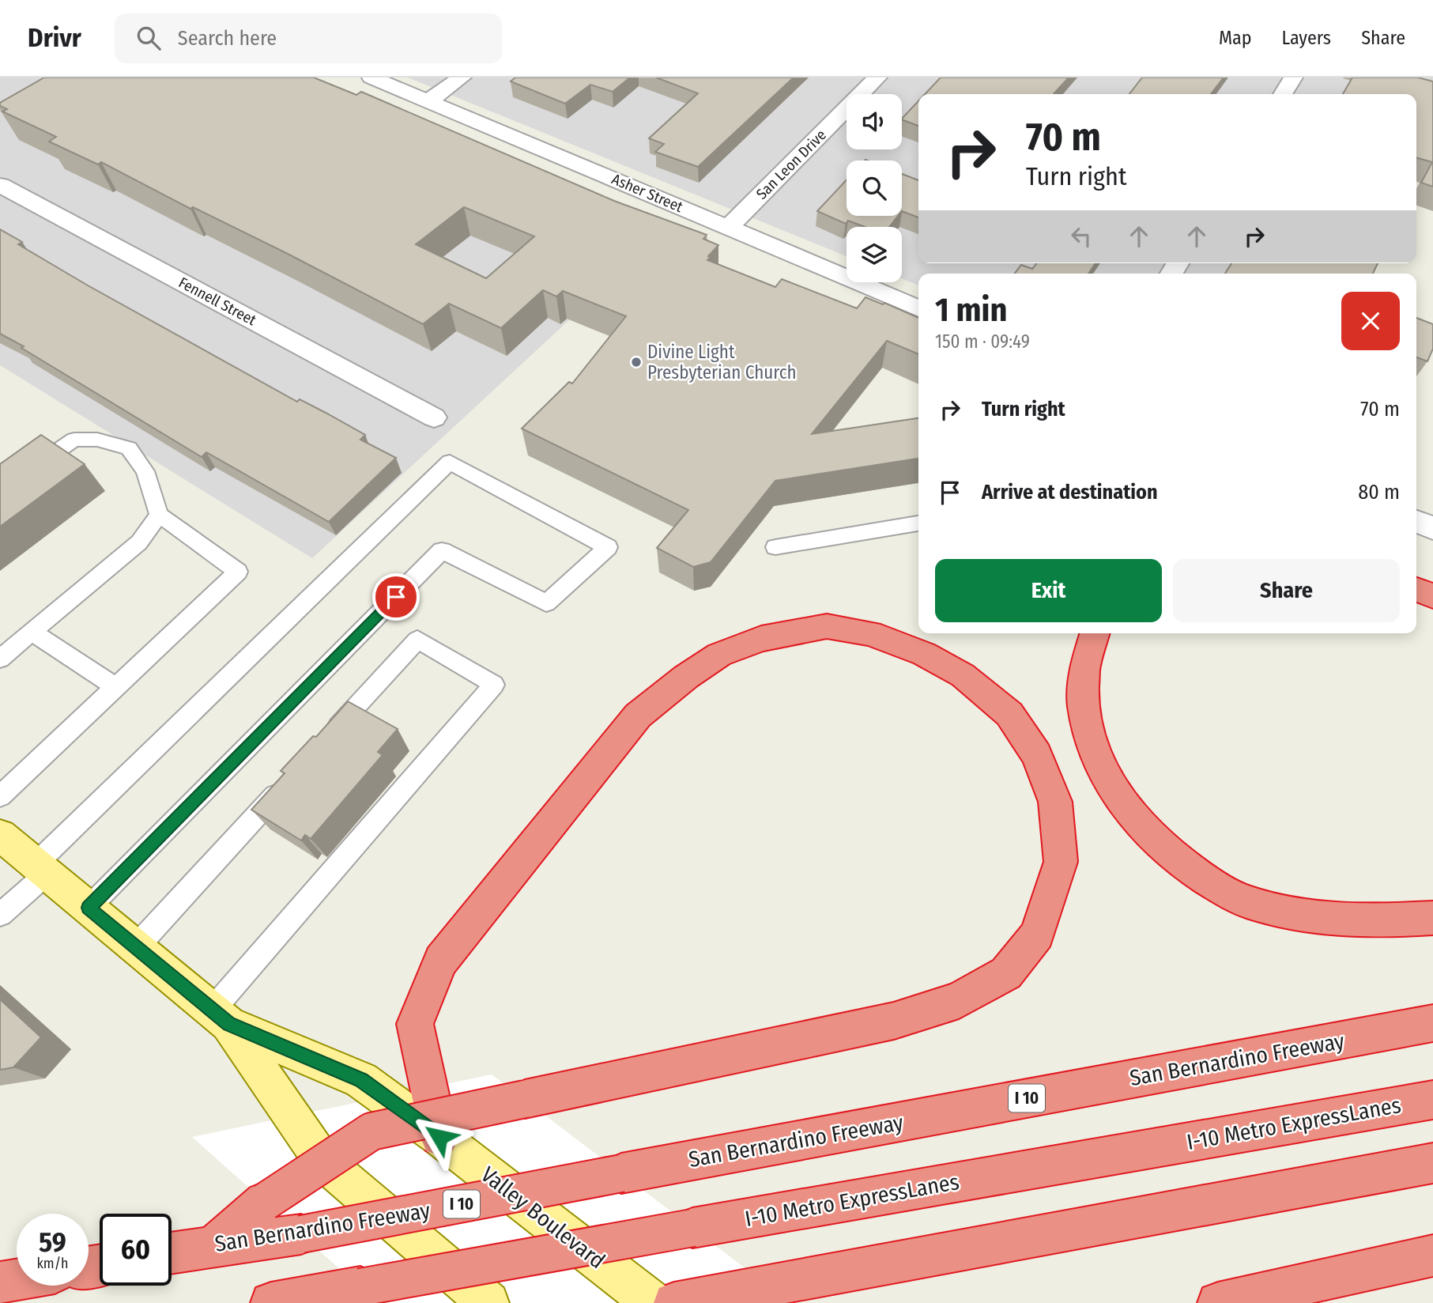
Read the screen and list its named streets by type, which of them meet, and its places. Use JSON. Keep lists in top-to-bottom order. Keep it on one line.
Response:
{"streets":{"highway":["San Bernardino Freeway","I 10","I-10 Metro ExpressLanes"],"main road":["Valley Boulevard"],"street":["San Leon Drive","Asher Street","Fennell Street"]},"crossings":[["San Leon Drive","Asher Street"]],"places":["Divine Light Presbyterian Church"],"page":{"header":"Drivr","search":"Search here","nav":["Map","Layers","Share"],"turn":["70 m","Turn right"],"heading":["1 min","150 m · 09:49"],"list":[{"name":"Turn right","value":"70 m"},{"name":"Arrive at destination","value":"80 m"}],"buttons":["Exit","Share"],"speed":"59 km/h","limit":"60"}}
